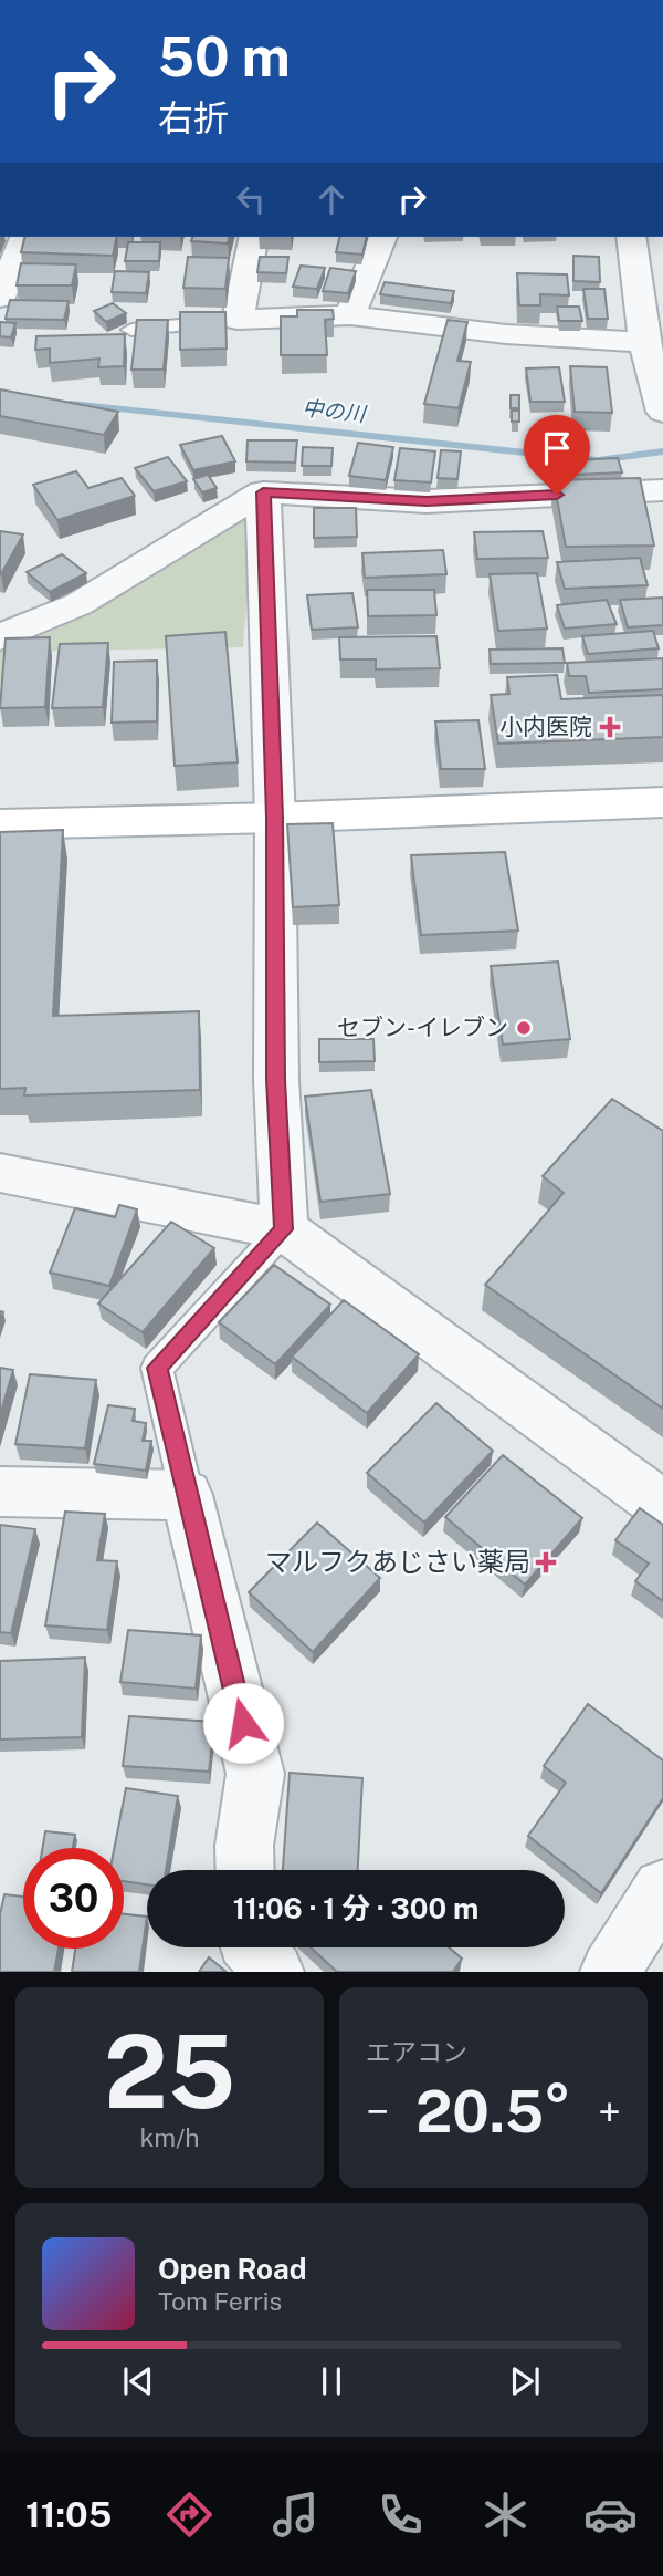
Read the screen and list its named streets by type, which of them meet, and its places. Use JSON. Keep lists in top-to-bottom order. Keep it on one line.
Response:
{"water":["中の川"],"places":{"health":["小内医院","マルフクあじさい薬局"],"other":["セブン-イレブン"]},"page":{"turn":["50 m","右折"],"limit":"30","trip":"11:06 · 1 分 · 300 m","tile":[["25","km/h"],"エアコン"],"heat":["−","20.5°","+"],"song":["Open Road","Tom Ferris"],"tabs":"11:05"}}
